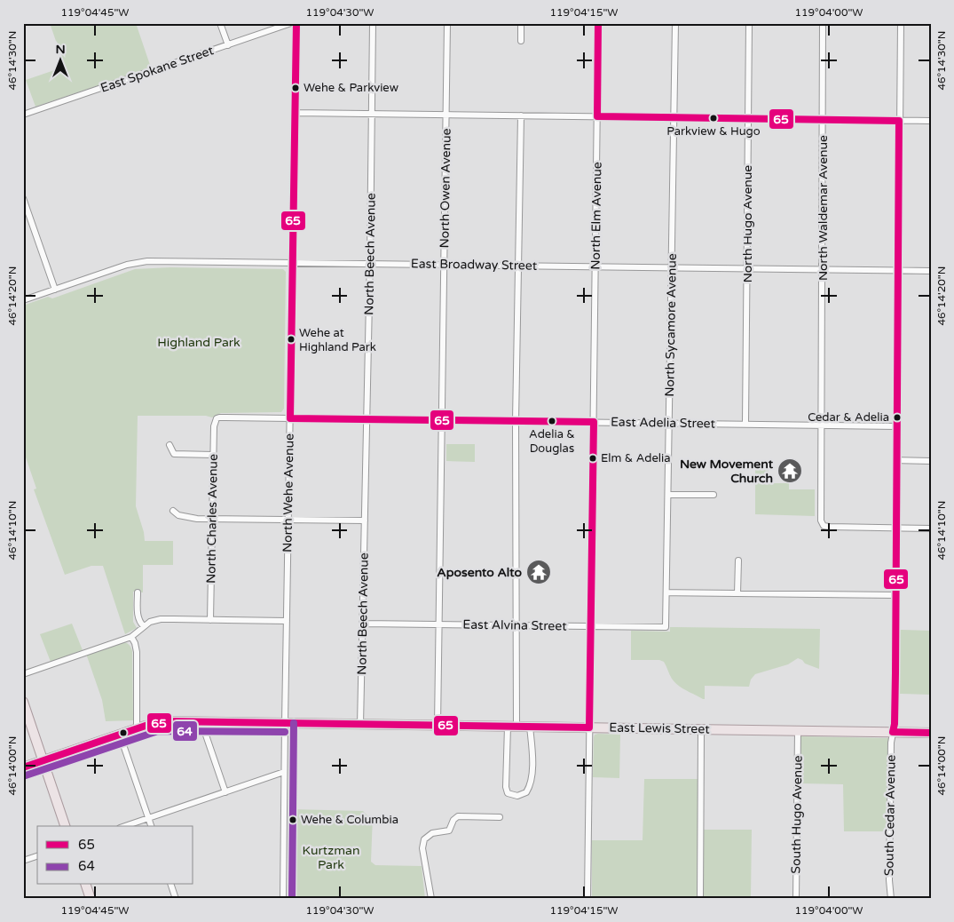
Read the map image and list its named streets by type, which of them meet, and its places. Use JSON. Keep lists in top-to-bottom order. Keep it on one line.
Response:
{"streets":{"main road":["East Lewis Street"],"street":["East Spokane Street","North Owen Avenue","North Waldemar Avenue","North Elm Avenue","North Hugo Avenue","North Beech Avenue","East Broadway Street","North Sycamore Avenue","East Adelia Street","North Wehe Avenue","North Charles Avenue","East Alvina Street","South Hugo Avenue","South Cedar Avenue"]},"crossings":[["North Owen Avenue","East Broadway Street"],["North Owen Avenue","East Adelia Street"],["North Owen Avenue","East Alvina Street"],["North Owen Avenue","East Lewis Street"],["North Waldemar Avenue","East Broadway Street"],["North Waldemar Avenue","East Adelia Street"],["North Waldemar Avenue","South Cedar Avenue"],["North Elm Avenue","East Broadway Street"],["North Elm Avenue","East Adelia Street"],["North Elm Avenue","East Alvina Street"],["North Elm Avenue","East Lewis Street"],["North Hugo Avenue","East Broadway Street"],["North Hugo Avenue","East Adelia Street"],["North Beech Avenue","East Broadway Street"],["North Beech Avenue","East Adelia Street"],["North Beech Avenue","East Alvina Street"],["North Beech Avenue","East Lewis Street"],["East Broadway Street","North Sycamore Avenue"],["East Broadway Street","North Wehe Avenue"],["East Broadway Street","South Cedar Avenue"],["North Sycamore Avenue","East Adelia Street"],["North Sycamore Avenue","East Alvina Street"],["East Adelia Street","North Wehe Avenue"],["East Adelia Street","North Charles Avenue"],["East Adelia Street","South Cedar Avenue"],["North Wehe Avenue","East Lewis Street"],["East Lewis Street","South Hugo Avenue"],["East Lewis Street","South Cedar Avenue"]],"parks":["Highland Park","Kurtzman Park"],"places":{"other":["Wehe & Parkview","Parkview & Hugo","Wehe at Highland Park","Cedar & Adelia","Adelia & Douglas","Elm & Adelia","Wehe & Columbia"],"temple":["New Movement Church","Aposento Alto"]},"lines":["transit line 65","transit line 64"],"legend":["65","64"],"north":"top","coordinates":["119°04'45\"W","119°04'30\"W","119°04'15\"W","119°04'00\"W","46°14'30\"N","46°14'20\"N","46°14'10\"N","46°14'00\"N"]}
